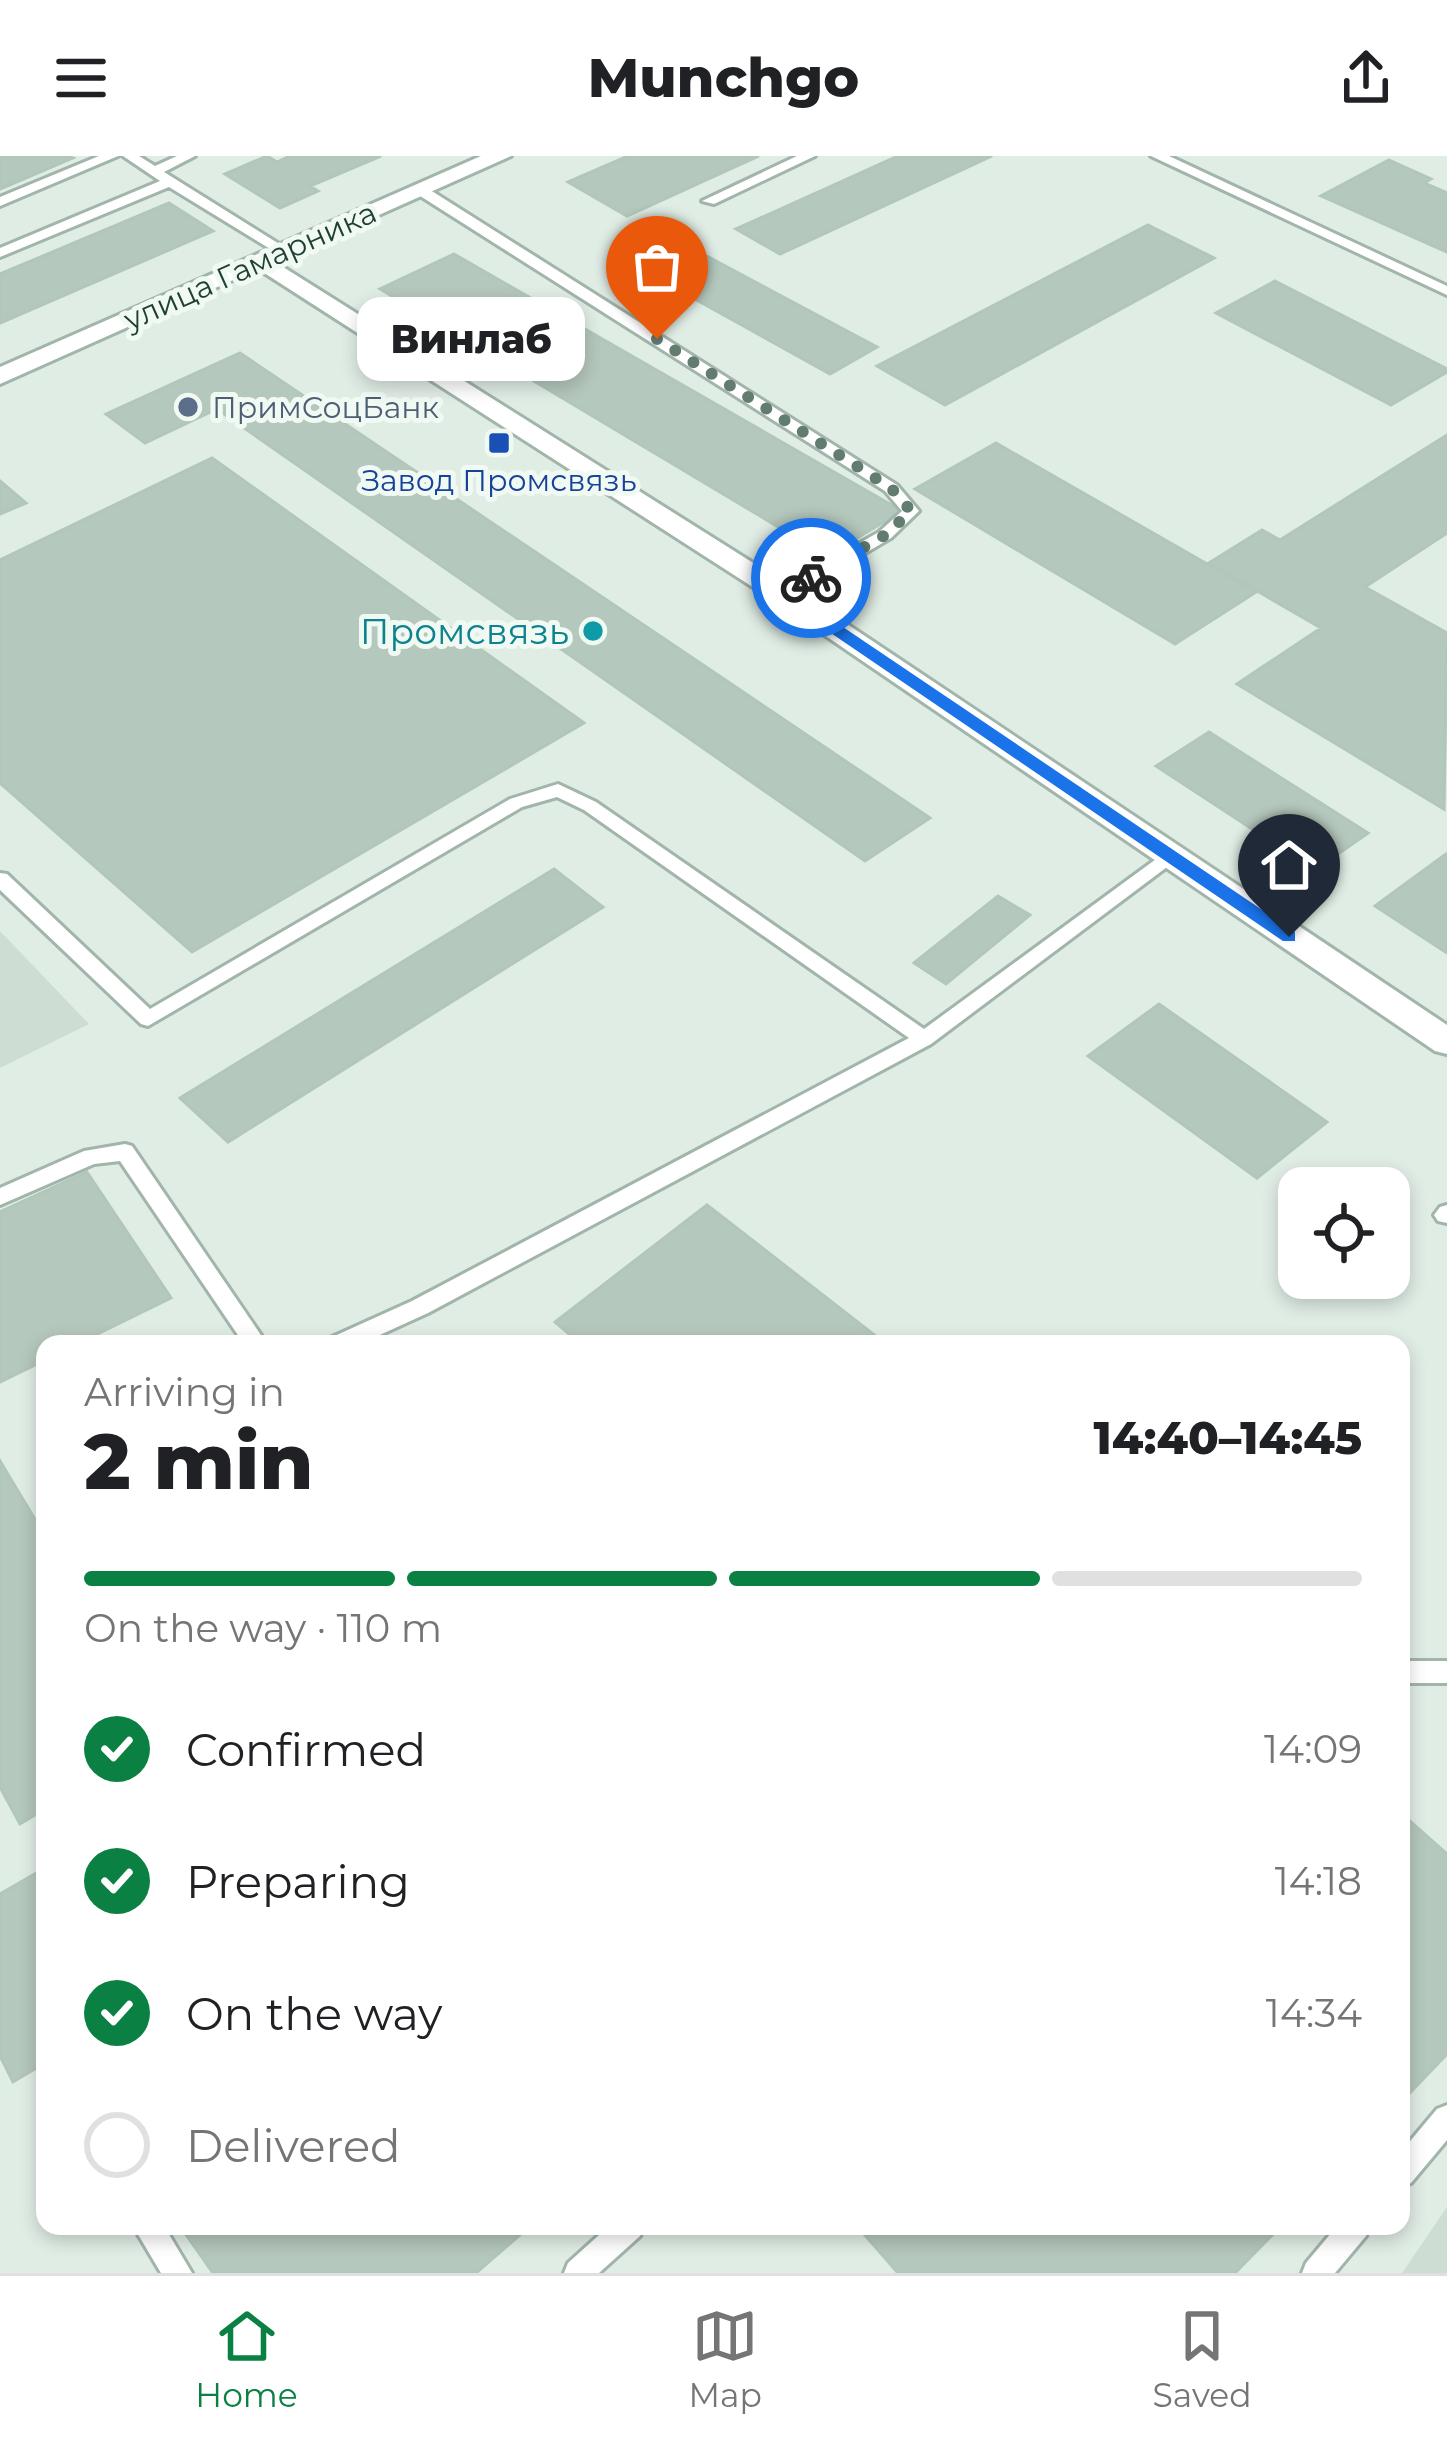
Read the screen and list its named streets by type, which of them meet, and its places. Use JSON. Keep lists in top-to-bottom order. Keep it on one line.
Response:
{"streets":{"street":["улица Гамарника"]},"places":{"other":["Винлаб","ПримСоцБанк","Промсвязь"],"transit":["Завод Промсвязь"]},"page":{"header":"Munchgo","bubble":"Винлаб","heading":["2 min","Arriving in","14:40–14:45"],"bar":"On the way · 110 m","list":[["Confirmed","14:09"],["Preparing","14:18"],["On the way","14:34"],"Delivered"],"tabs":["Home","Map","Saved"]}}
